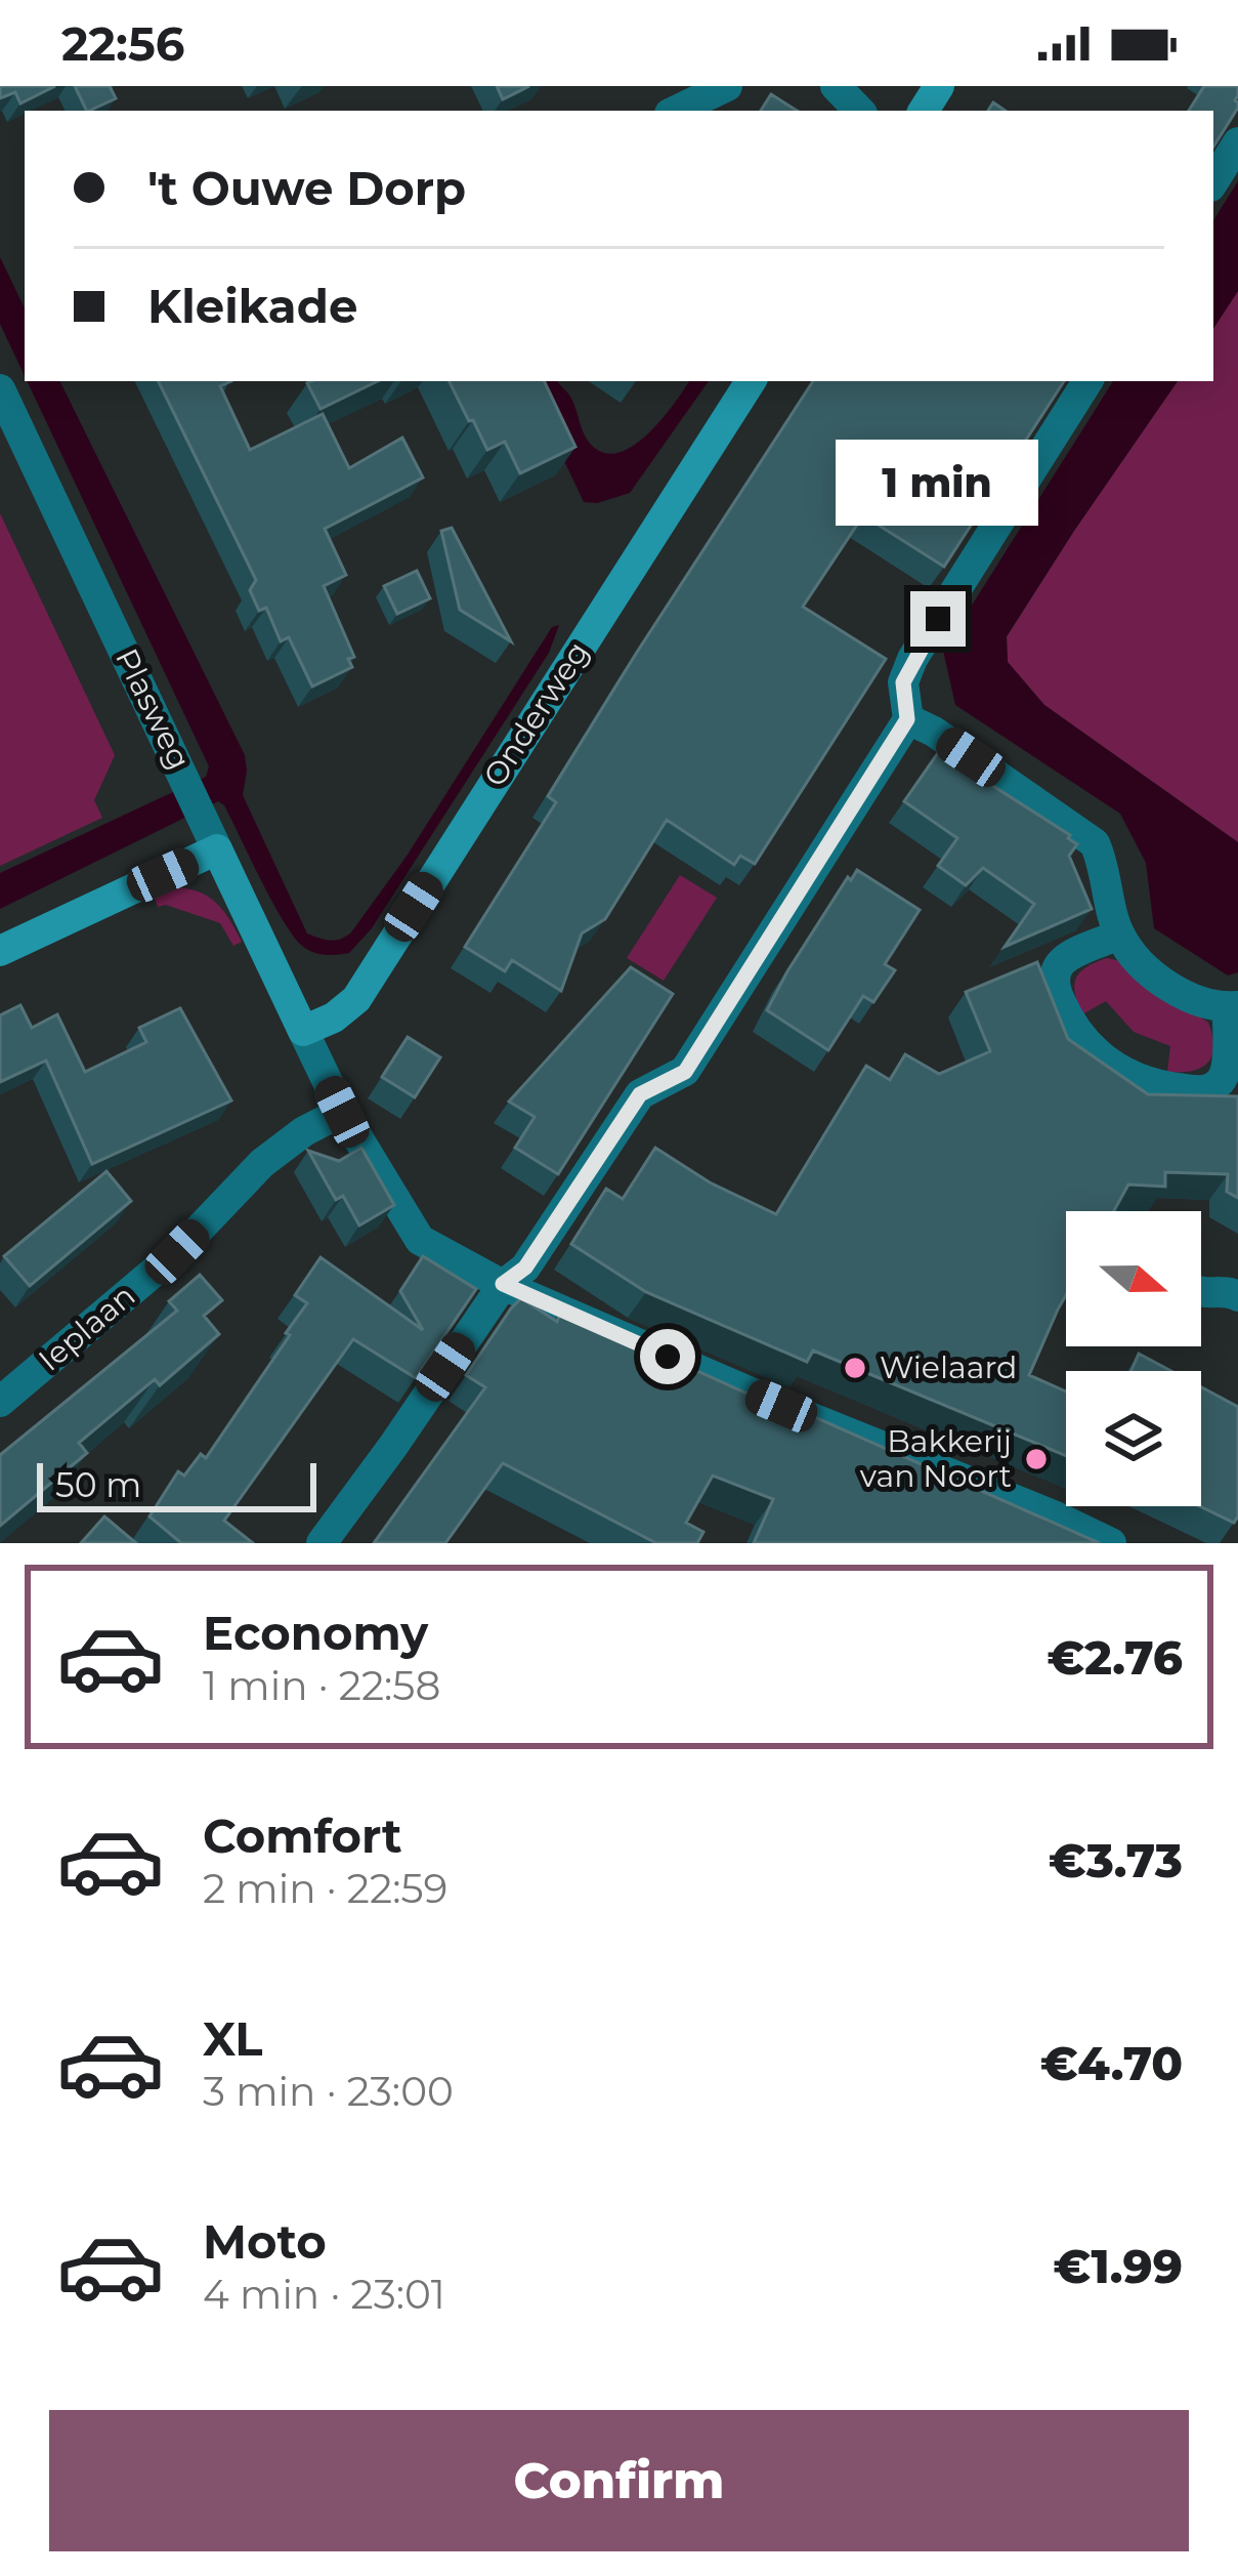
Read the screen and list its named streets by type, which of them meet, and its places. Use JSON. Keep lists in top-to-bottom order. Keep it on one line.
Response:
{"streets":{"street":["Plasweg","Onderweg","Ieplaan"]},"crossings":[["Plasweg","Onderweg"]],"places":["Wielaard","Bakkerij van Noort"],"scale_bar":"50 m","north":"right","page":{"status":"22:56","banner":["'t Ouwe Dorp","Kleikade"],"bubble":"1 min","scale":"50 m","list":[{"name":"Economy","note":"1 min · 22:58","value":"€2.76"},{"name":"Comfort","note":"2 min · 22:59","value":"€3.73"},{"name":"XL","note":"3 min · 23:00","value":"€4.70"},{"name":"Moto","note":"4 min · 23:01","value":"€1.99"}],"buttons":"Confirm"}}
